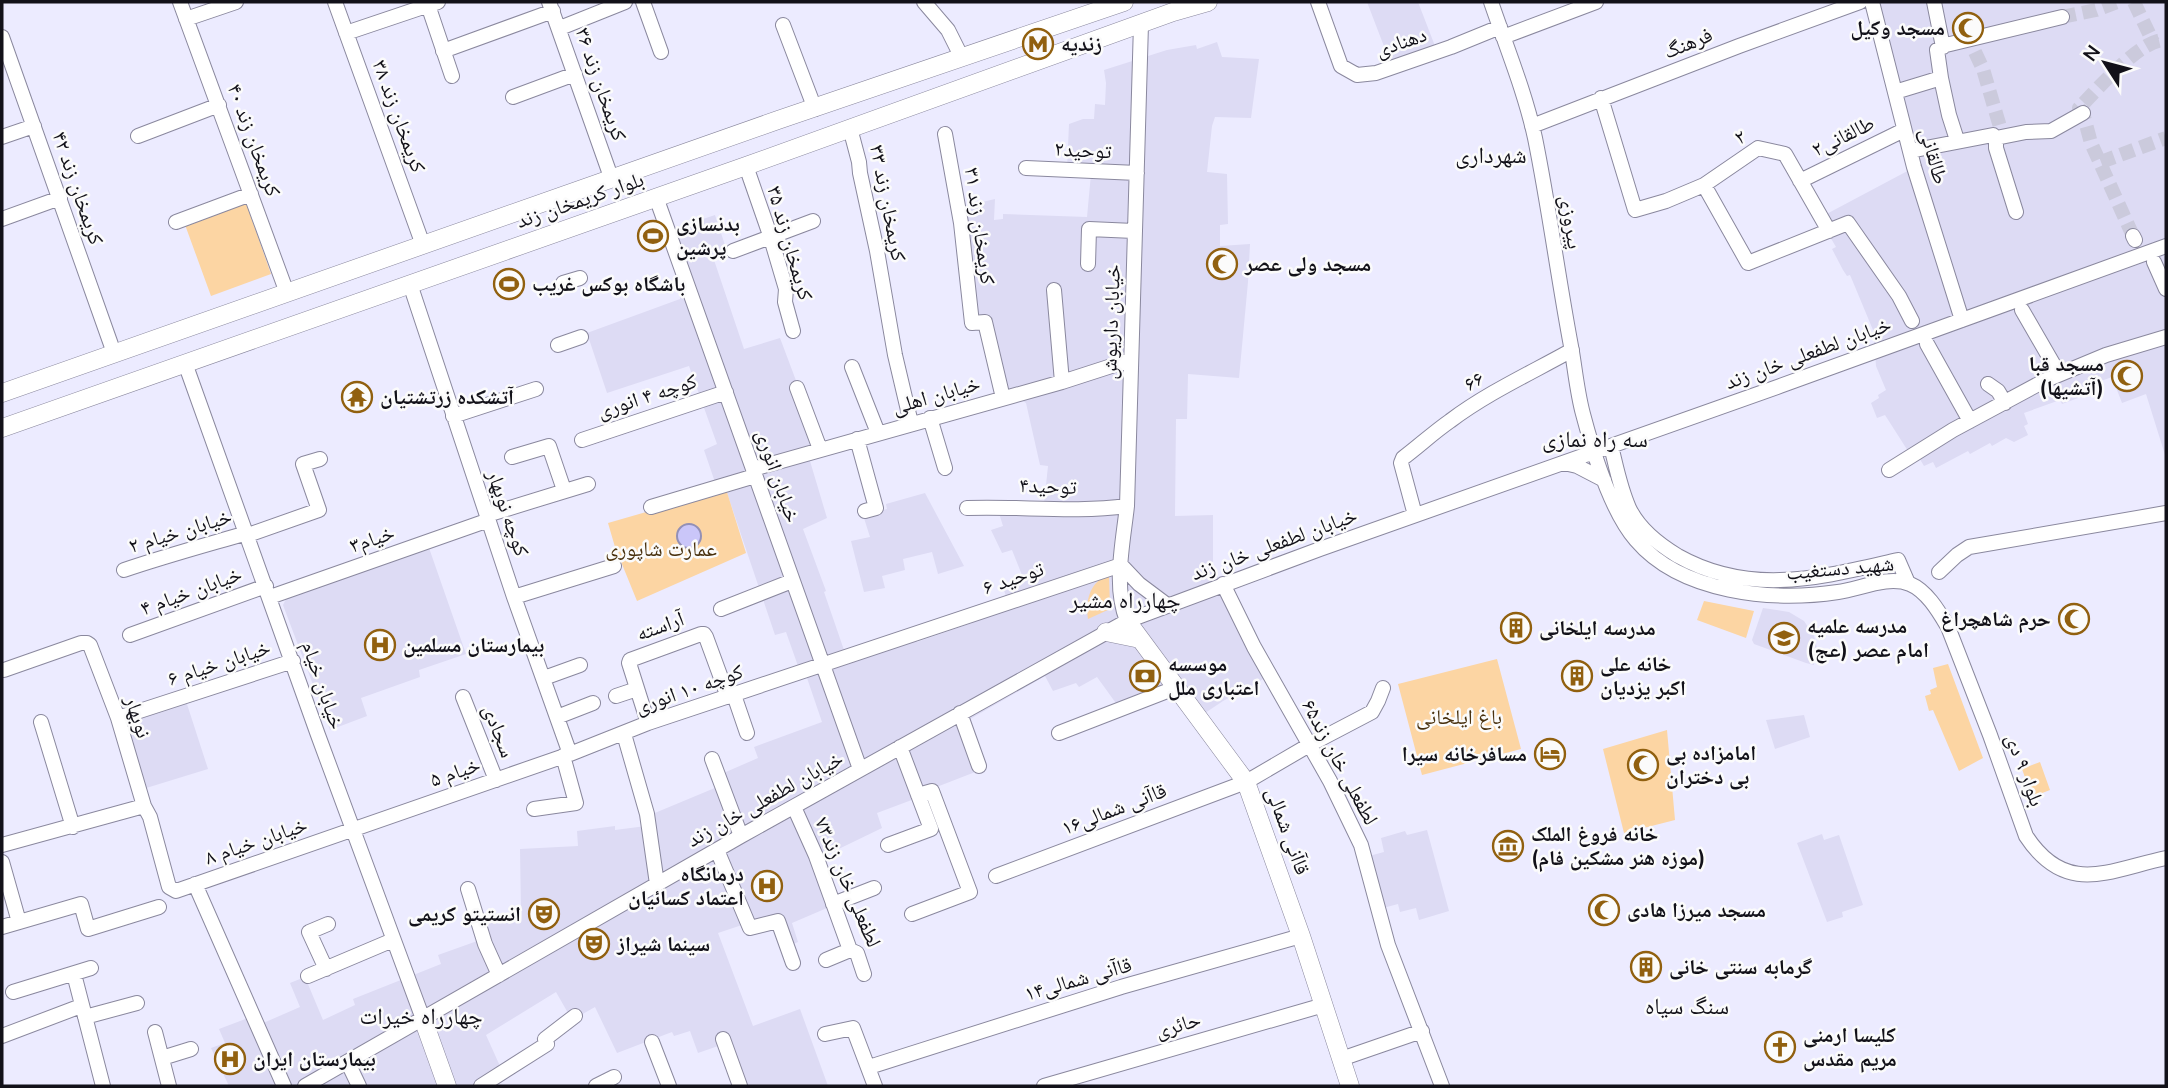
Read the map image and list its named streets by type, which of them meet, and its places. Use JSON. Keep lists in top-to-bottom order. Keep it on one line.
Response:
{"streets":{"main road":["بلوار کریمخان زند","قاآنی شمالی"],"street":["دهنادی","فرهنگ","کریمخان زند ۳۶","کریمخان زند ۳۸","طالقانی۲","۲","کریمخان زند ۴۰","توحید۲","طالقانی","کریمخان زند ۴۲","کریمخان زند ۳۳","پیروزی","کریمخان زند ۳۱","کریمخان زند ۳۵","خیابان داریوش","خیابان لطفعلی خان زند","۶۶","خیابان اهلی","کوچه ۴ انوری","خیابان انوری","توحید۴","کوچه نوبهار","خیابان خیام ۲","خیام۳","شهید دستغیب","۶ توحید","خیابان خیام ۴","آراسته","خیابان خیام ۶","خیابان خیام","کوچه ۱۰ انوری","نوبهار","سجادی","لطفعلی خان زند۶۵","بلوار ۹ دی","۵ خیام","قاآنی شمالی۱۶","خیابان خیام ۸","لطفعلی خان زند۷۳","قاآنی شمالی۱۴","حائری"]},"crossings":[["دهنادی","پیروزی"],["فرهنگ","۲"],["فرهنگ","پیروزی"],["کریمخان زند ۳۶","بلوار کریمخان زند"],["کریمخان زند ۳۸","بلوار کریمخان زند"],["طالقانی۲","۲"],["طالقانی۲","طالقانی"],["کریمخان زند ۴۰","بلوار کریمخان زند"],["توحید۲","خیابان داریوش"],["طالقانی","خیابان لطفعلی خان زند"],["کریمخان زند ۴۲","بلوار کریمخان زند"],["بلوار کریمخان زند","کریمخان زند ۳۳"],["بلوار کریمخان زند","کریمخان زند ۳۵"],["بلوار کریمخان زند","خیابان داریوش"],["بلوار کریمخان زند","خیابان انوری"],["بلوار کریمخان زند","کوچه نوبهار"],["بلوار کریمخان زند","خیابان خیام"],["کریمخان زند ۳۳","خیابان اهلی"],["پیروزی","خیابان لطفعلی خان زند"],["پیروزی","۶۶"],["پیروزی","شهید دستغیب"],["کریمخان زند ۳۱","خیابان اهلی"],["خیابان داریوش","خیابان لطفعلی خان زند"],["خیابان داریوش","خیابان اهلی"],["خیابان داریوش","توحید۴"],["خیابان داریوش","۶ توحید"],["خیابان داریوش","قاآنی شمالی"],["خیابان لطفعلی خان زند","۶۶"],["خیابان لطفعلی خان زند","خیابان انوری"],["خیابان لطفعلی خان زند","شهید دستغیب"],["خیابان لطفعلی خان زند","خیابان خیام"],["خیابان لطفعلی خان زند","لطفعلی خان زند۶۵"],["خیابان لطفعلی خان زند","قاآنی شمالی"],["خیابان لطفعلی خان زند","لطفعلی خان زند۷۳"],["خیابان اهلی","خیابان انوری"],["کوچه ۴ انوری","خیابان انوری"],["خیابان انوری","۶ توحید"],["خیابان انوری","کوچه ۱۰ انوری"],["کوچه نوبهار","خیام۳"],["کوچه نوبهار","کوچه ۱۰ انوری"],["کوچه نوبهار","۵ خیام"],["خیابان خیام ۲","خیابان خیام"],["خیام۳","خیابان خیام ۴"],["خیام۳","خیابان خیام"],["شهید دستغیب","بلوار ۹ دی"],["۶ توحید","کوچه ۱۰ انوری"],["خیابان خیام ۴","خیابان خیام"],["آراسته","کوچه ۱۰ انوری"],["خیابان خیام ۶","خیابان خیام"],["خیابان خیام ۶","نوبهار"],["خیابان خیام","۵ خیام"],["خیابان خیام","خیابان خیام ۸"],["کوچه ۱۰ انوری","۵ خیام"],["نوبهار","خیابان خیام ۸"],["سجادی","۵ خیام"],["لطفعلی خان زند۶۵","قاآنی شمالی۱۶"],["۵ خیام","خیابان خیام ۸"],["قاآنی شمالی۱۶","قاآنی شمالی"],["قاآنی شمالی","قاآنی شمالی۱۴"],["قاآنی شمالی","حائری"]],"districts":["شهرداری","سه راه نمازی","چهارراه مشیر","سنگ سیاه","چهارراه خیرات"],"parks":["عمارت شاپوری","باغ ایلخانی"],"places":{"mosque":["مسجد وکیل","مسجد ولی عصر","مسجد قبا (آتشیها)","حرم شاهچراغ","امامزاده بی بی دختران","مسجد میرزا هادی"],"metro station":["زندیه"],"sports":["بدنسازی پرشین","باشگاه بوکس غریب"],"temple":["آتشکده زرتشتیان"],"building":["مدرسه ایلخانی","خانه علی اکبر یزدیان","گرمابه سنتی خانی"],"school or university":["مدرسه علمیه امام عصر (عج)"],"hospital":["بیمارستان مسلمین","درمانگاه اعتماد کسائیان","بیمارستان ایران"],"bank":["موسسه اعتباری ملل"],"hotel":["مسافرخانه سیرا"],"museum":["خانه فروغ الملک (موزه هنر مشکین فام)"],"theatre":["انستیتو کریمی","سینما شیراز"],"church":["کلیسا ارمنی مریم مقدس"]},"north":"top left"}
